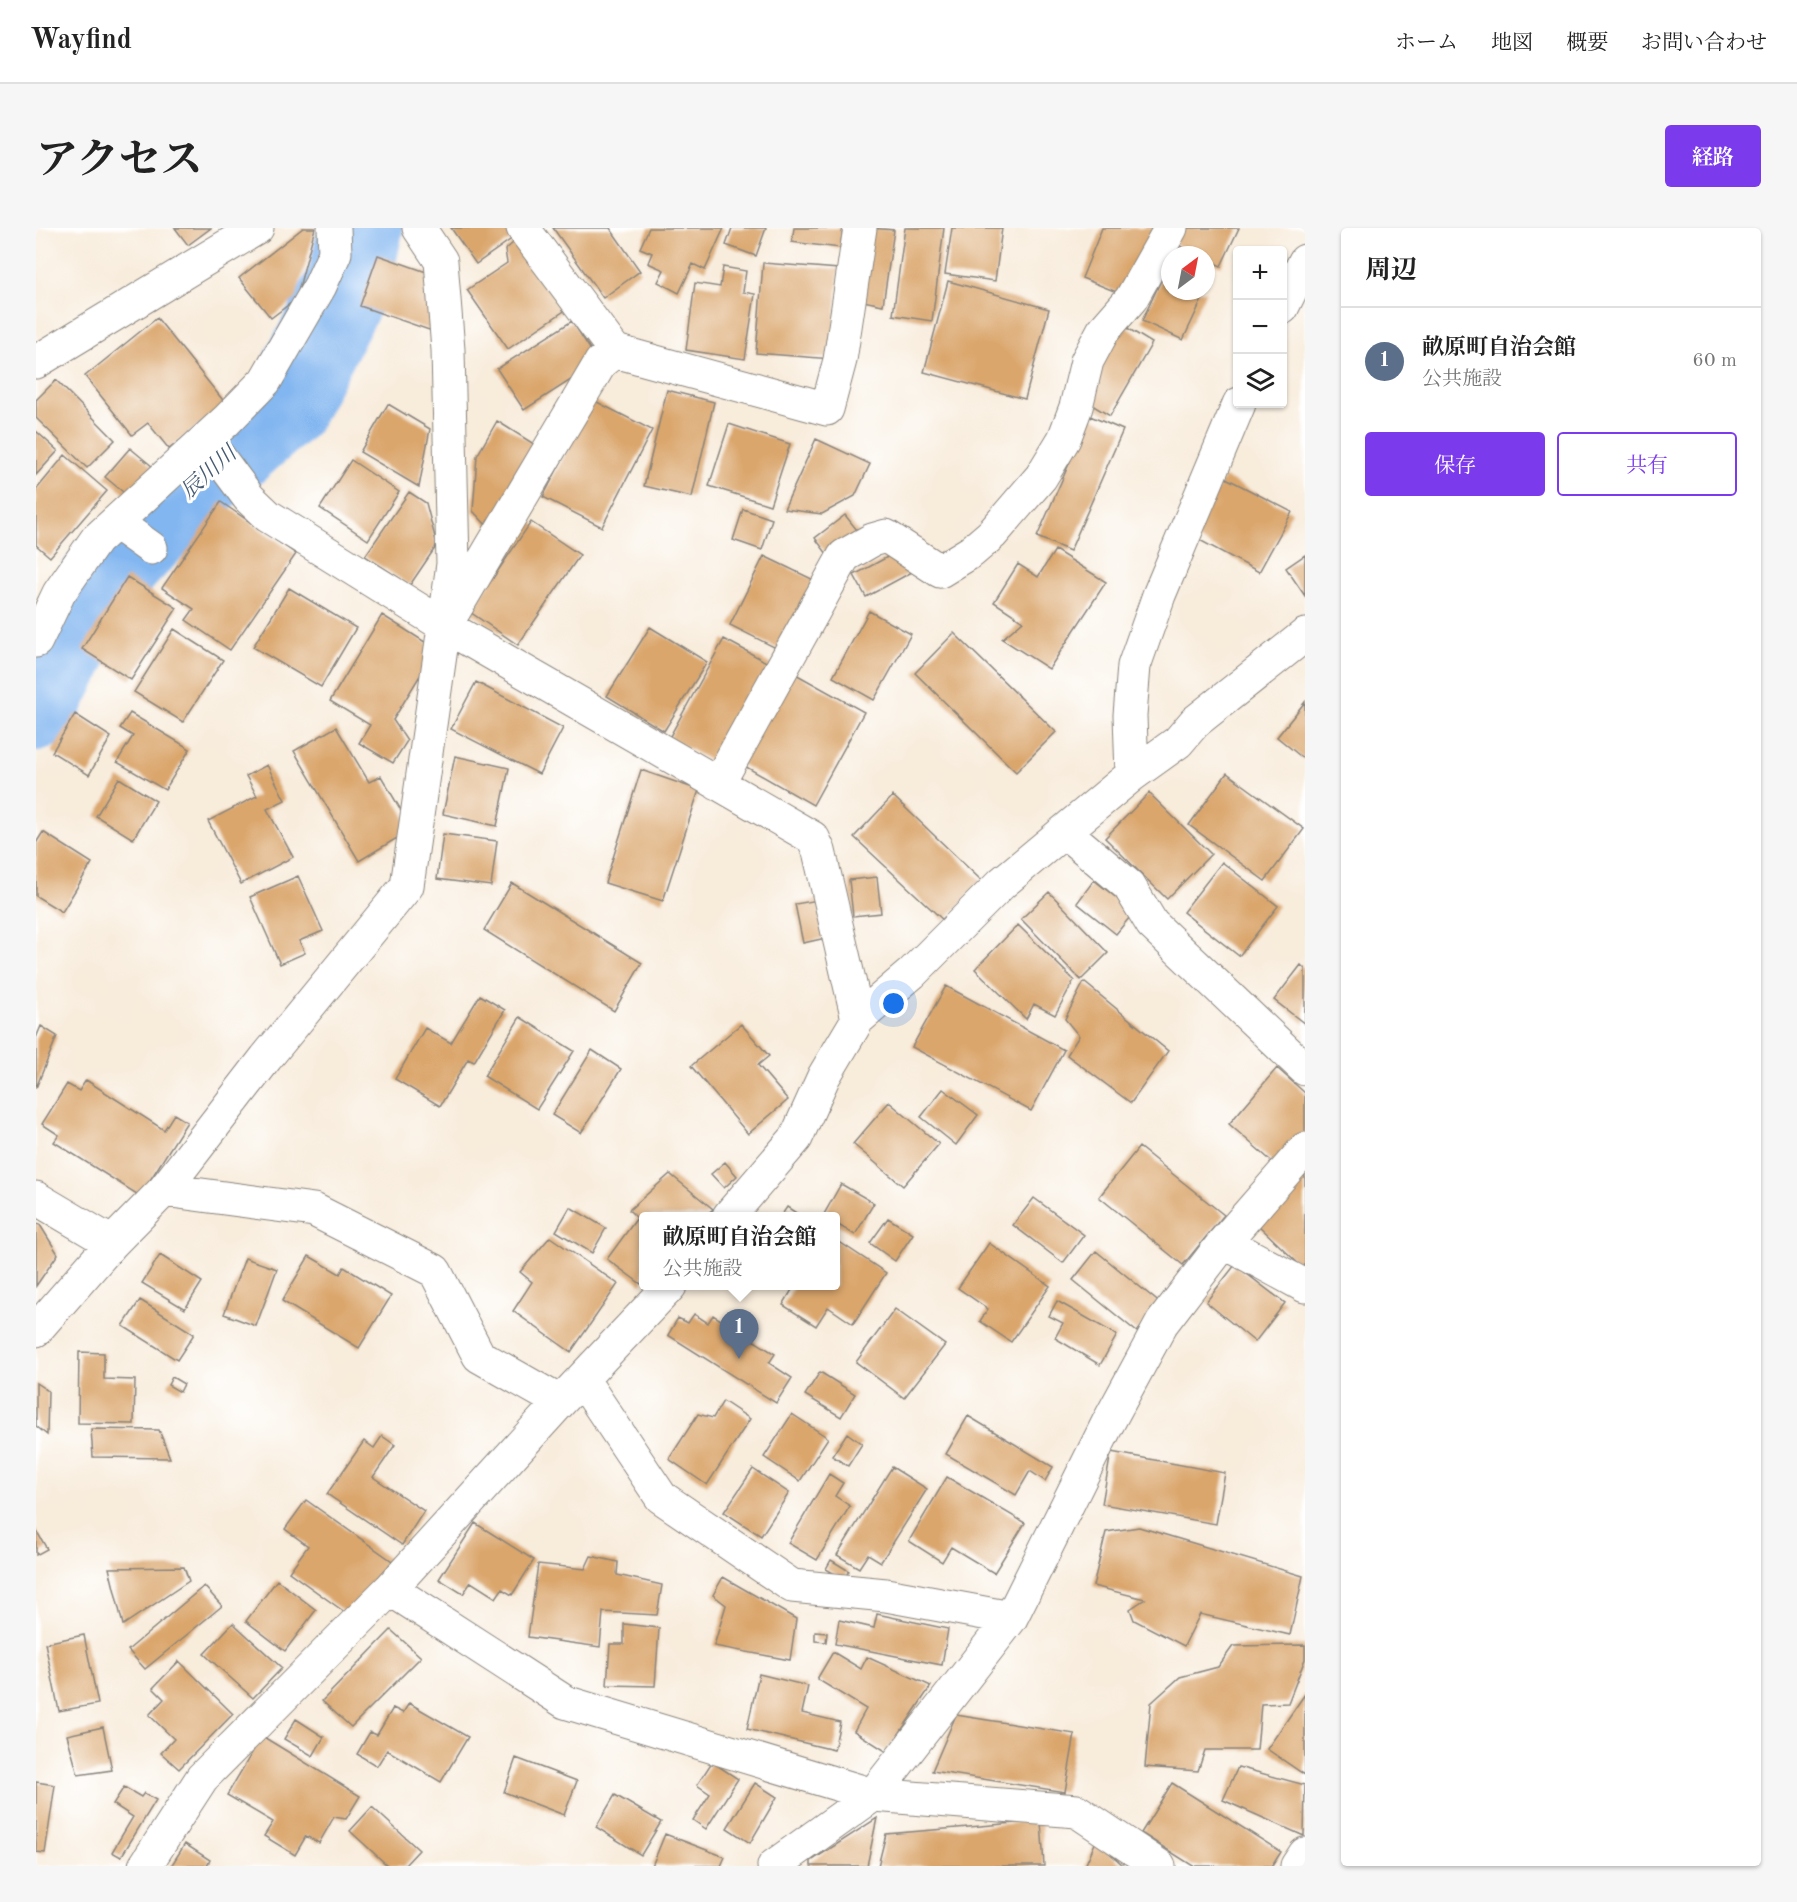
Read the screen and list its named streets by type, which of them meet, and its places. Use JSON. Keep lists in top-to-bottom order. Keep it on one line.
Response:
{"water":["辰川川"],"north":"top right","page":{"header":"Wayfind","nav":["ホーム","地図","概要","お問い合わせ"],"title":"アクセス","buttons":["経路",["保存","共有"]],"heading":"周辺","map_buttons":["+","−"],"list":[{"mark":"1","name":"畝原町自治会館","note":"公共施設","value":"60 m"}],"popup":["畝原町自治会館","公共施設"],"pins":"1"}}
